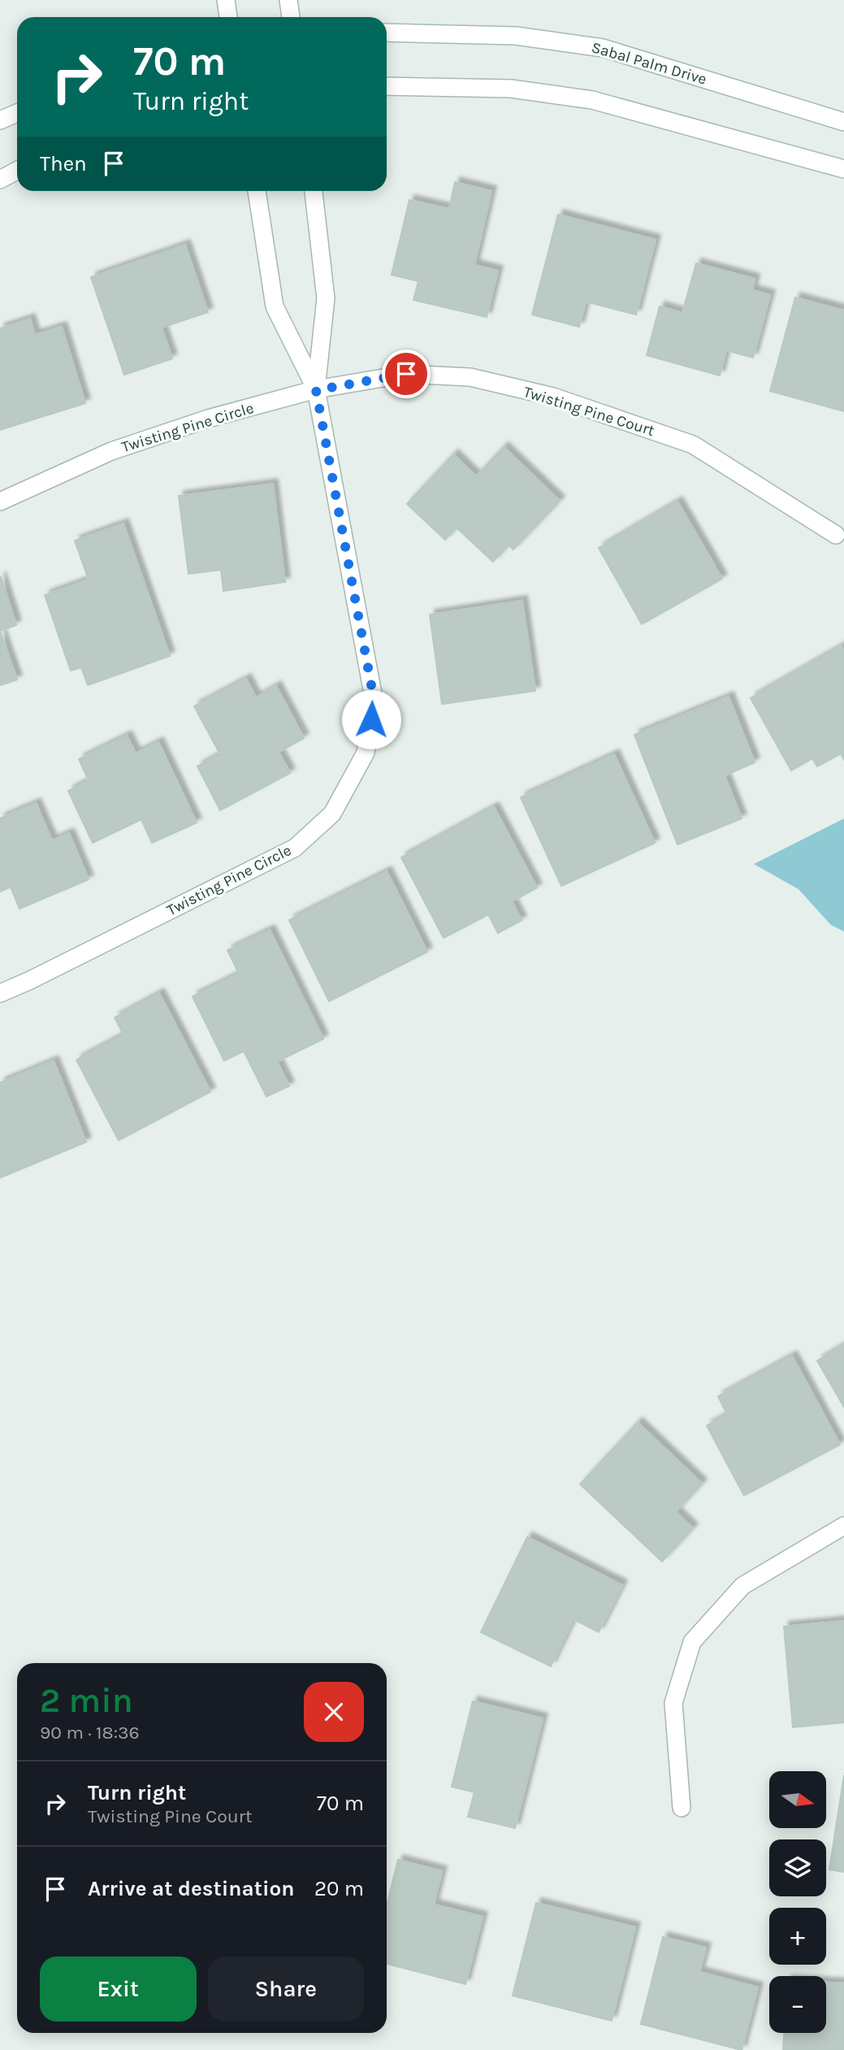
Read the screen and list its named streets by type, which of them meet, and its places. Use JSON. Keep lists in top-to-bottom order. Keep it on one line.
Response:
{"streets":{"street":["Sabal Palm Drive","Twisting Pine Court","Twisting Pine Circle"]},"crossings":[["Twisting Pine Court","Twisting Pine Circle"]],"north":"right","page":{"turn":["70 m","Turn right"],"then":"Then","heading":["2 min","90 m · 18:36"],"list":[{"name":"Turn right","note":"Twisting Pine Court","value":"70 m"},{"name":"Arrive at destination","value":"20 m"}],"map_buttons":["+","−"],"buttons":["Exit","Share"]}}
